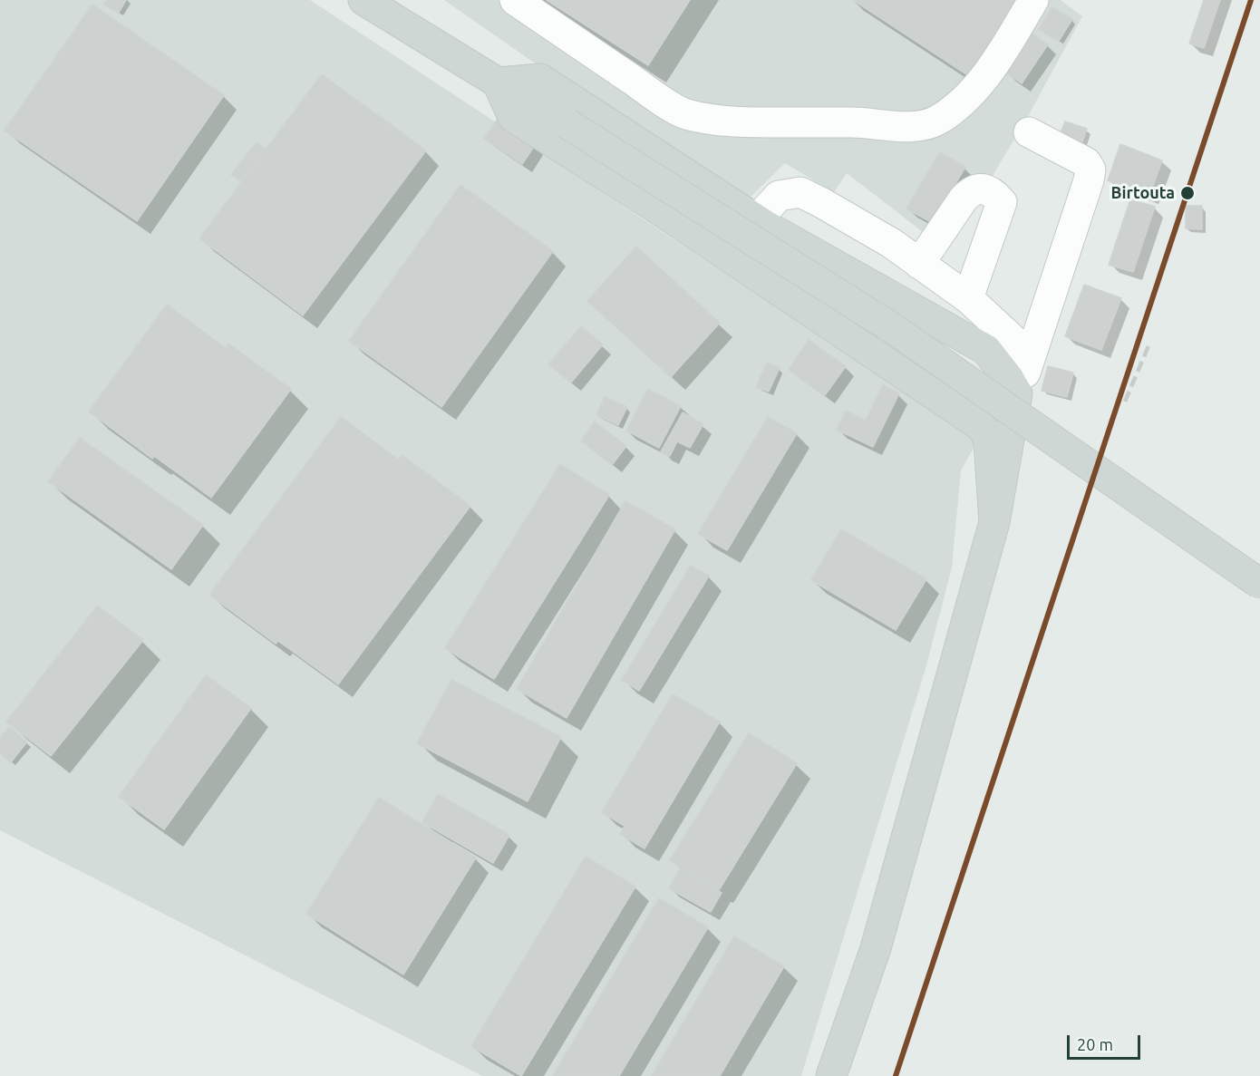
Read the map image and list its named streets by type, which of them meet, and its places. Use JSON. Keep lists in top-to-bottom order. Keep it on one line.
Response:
{"places":["Birtouta"],"scale_bar":"20 m"}
